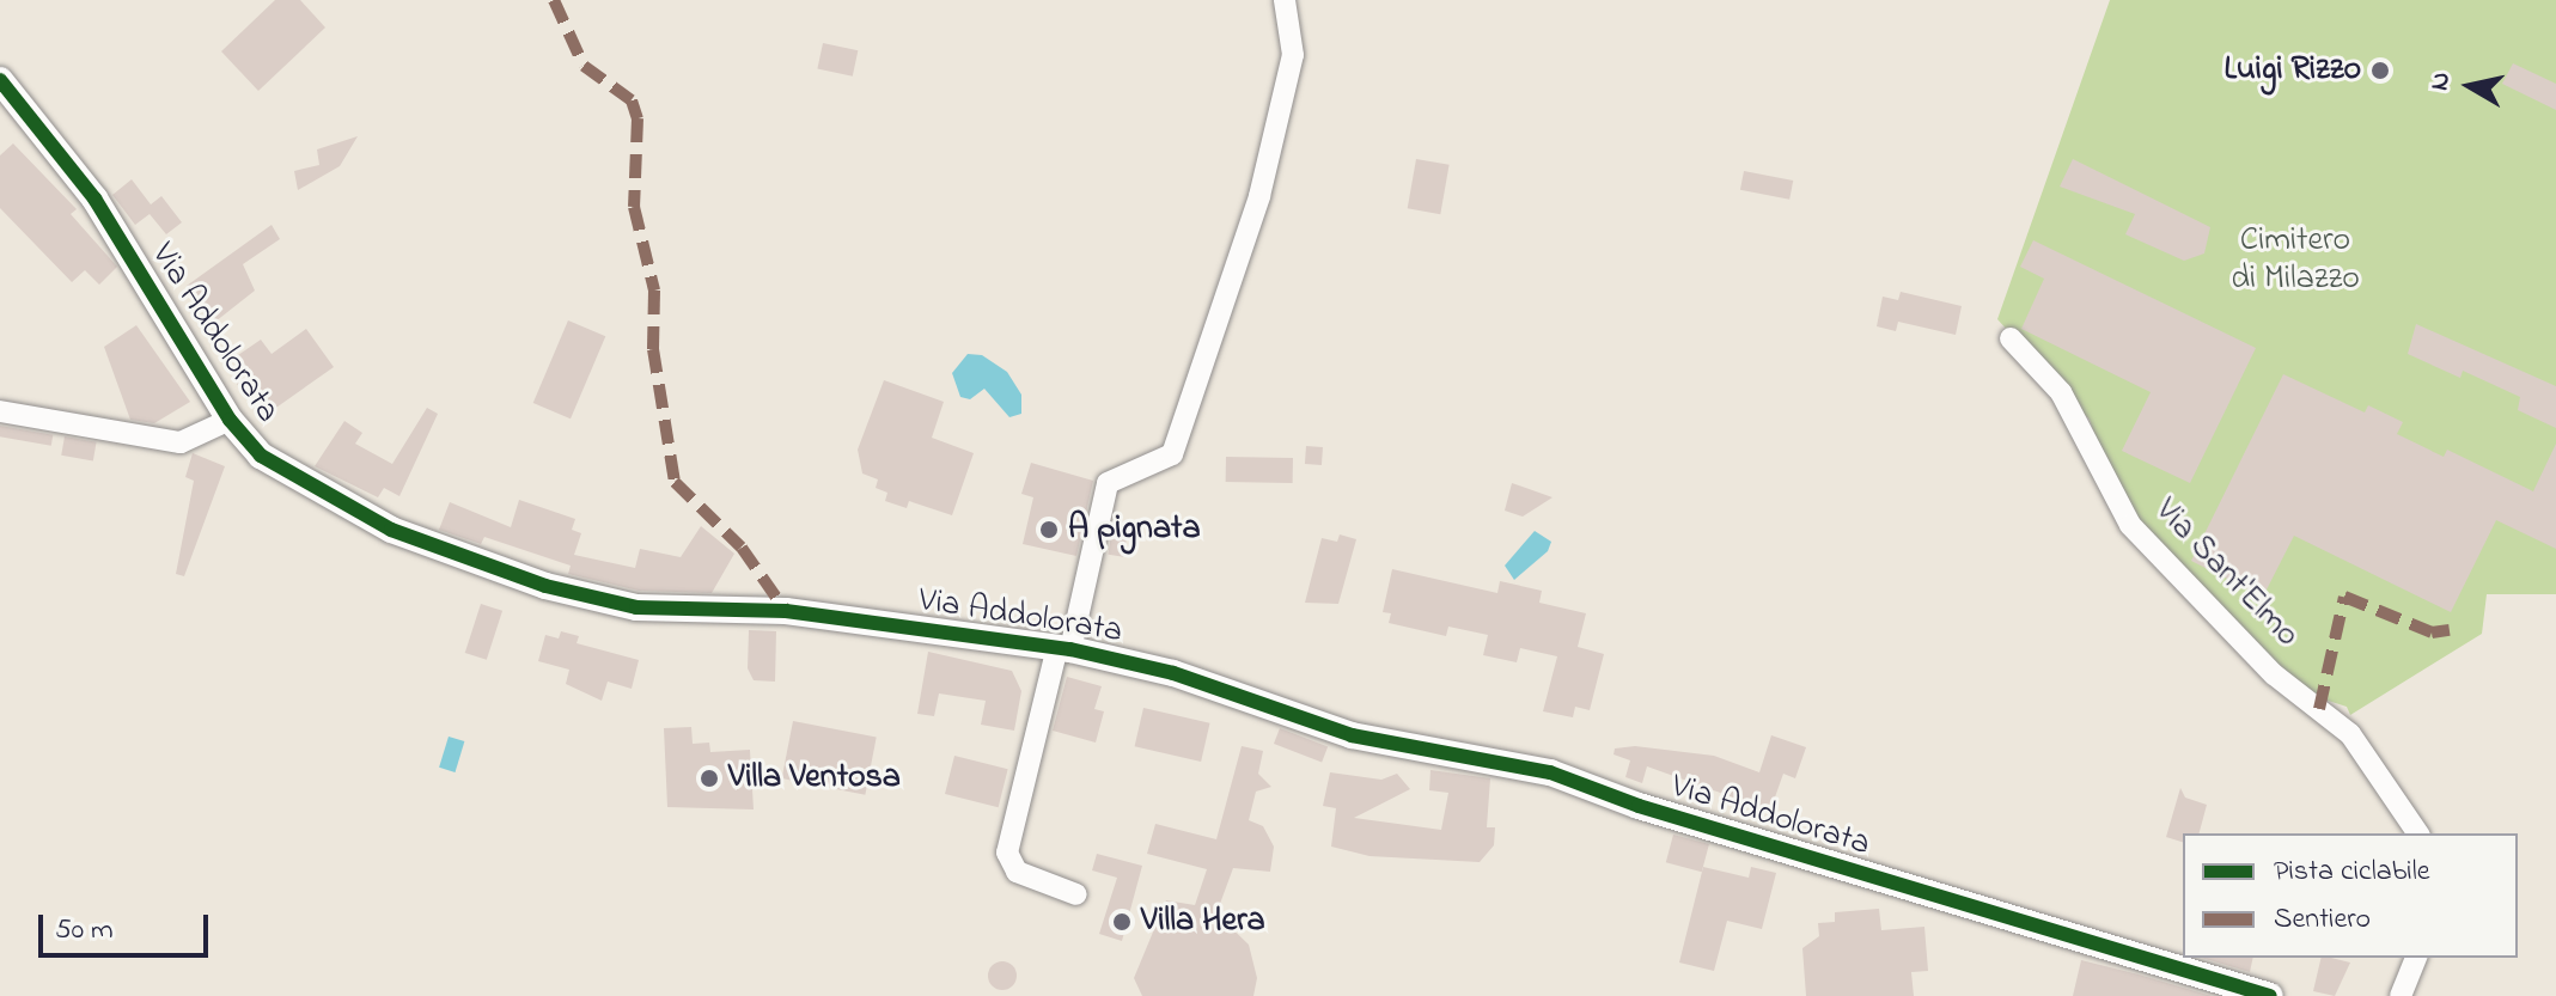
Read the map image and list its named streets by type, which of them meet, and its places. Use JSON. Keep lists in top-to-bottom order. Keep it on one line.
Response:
{"streets":{"street":["Via Addolorata","Via Sant'Elmo"]},"parks":["Cimitero di Milazzo"],"places":["Luigi Rizzo","A pignata","Villa Ventosa","Villa Hera"],"legend":["Pista ciclabile","Sentiero"],"scale_bar":"50 m","north":"left"}
